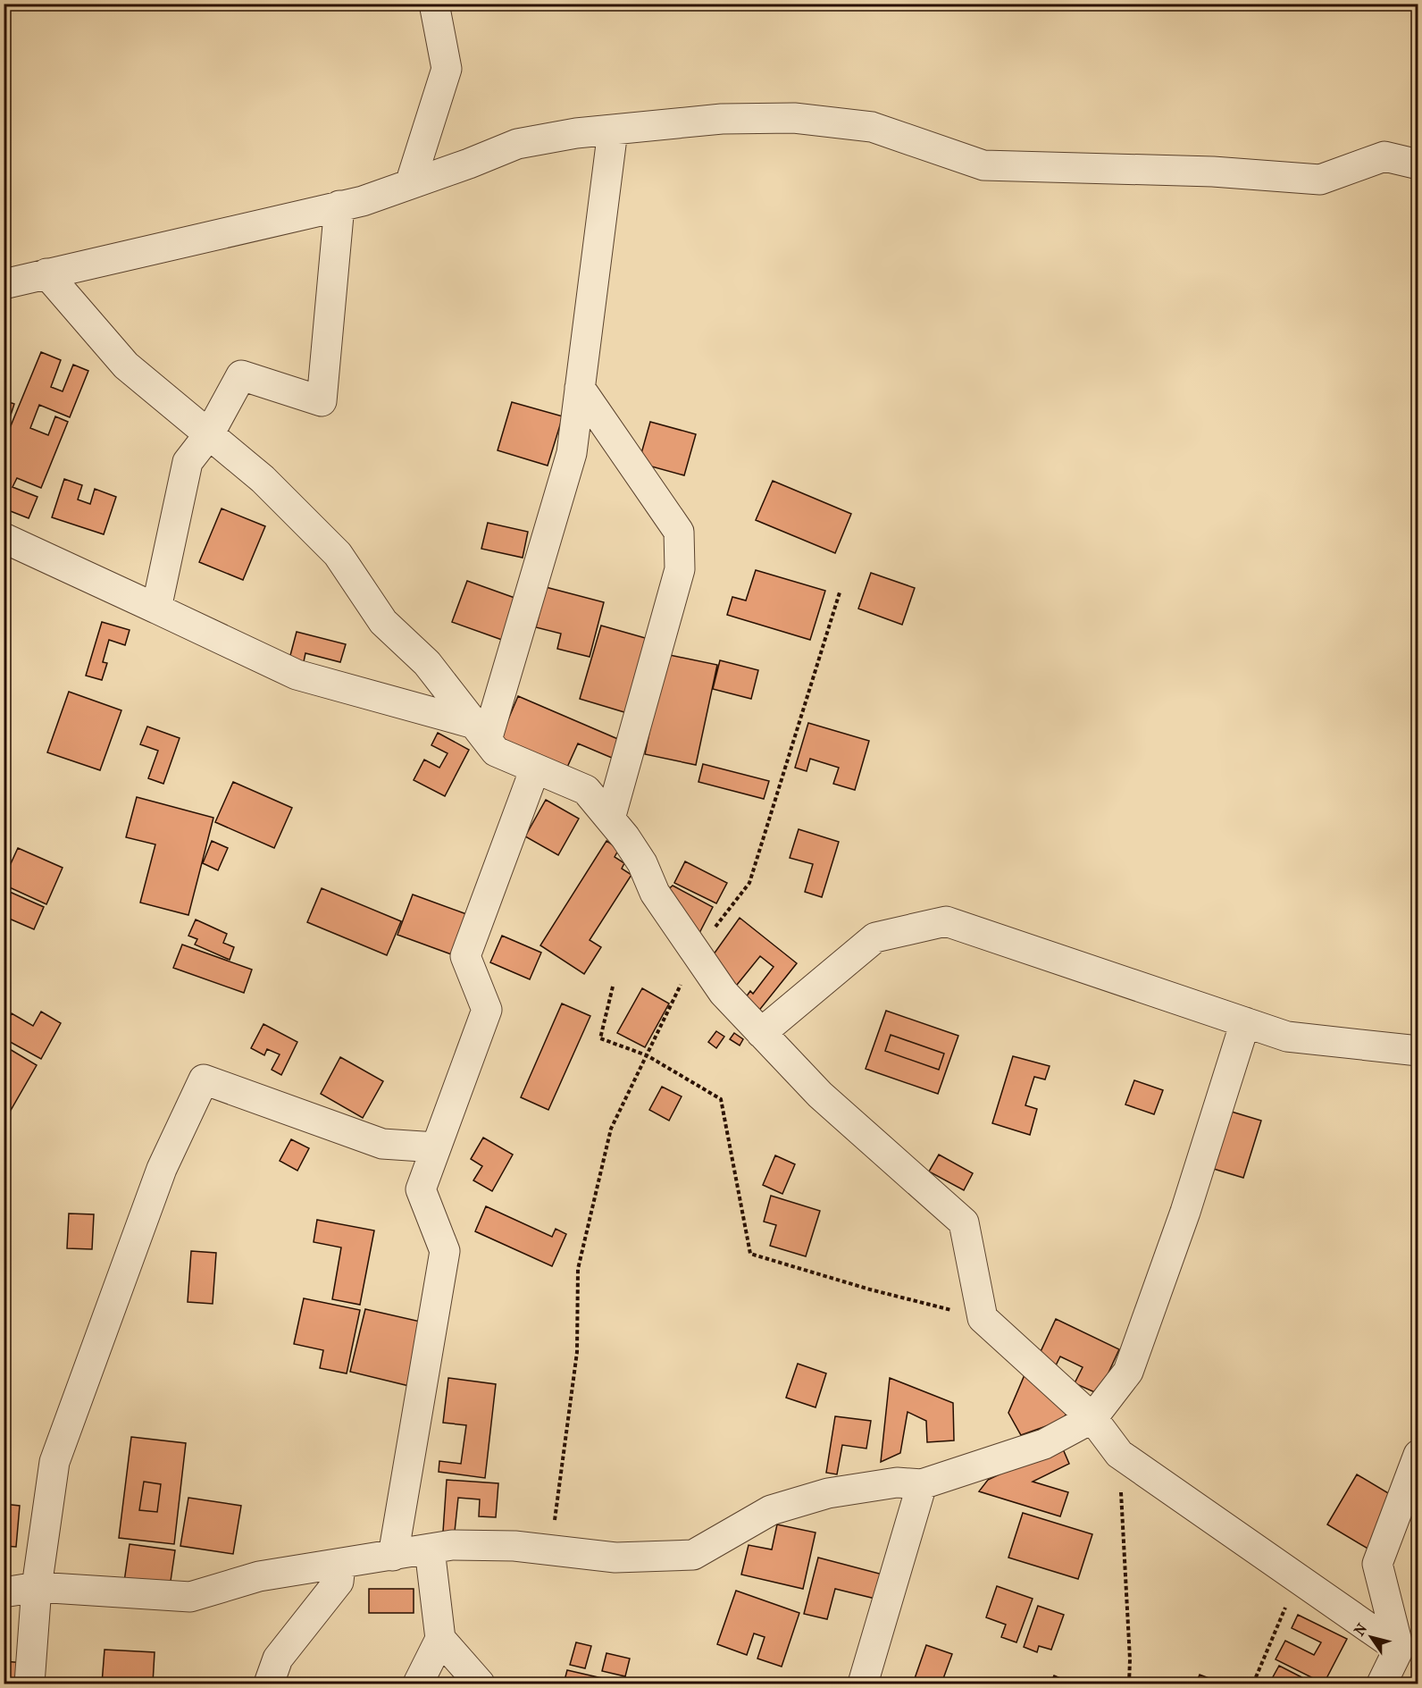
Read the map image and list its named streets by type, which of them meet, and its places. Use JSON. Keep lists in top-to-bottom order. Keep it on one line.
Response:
{"north":"top left"}
